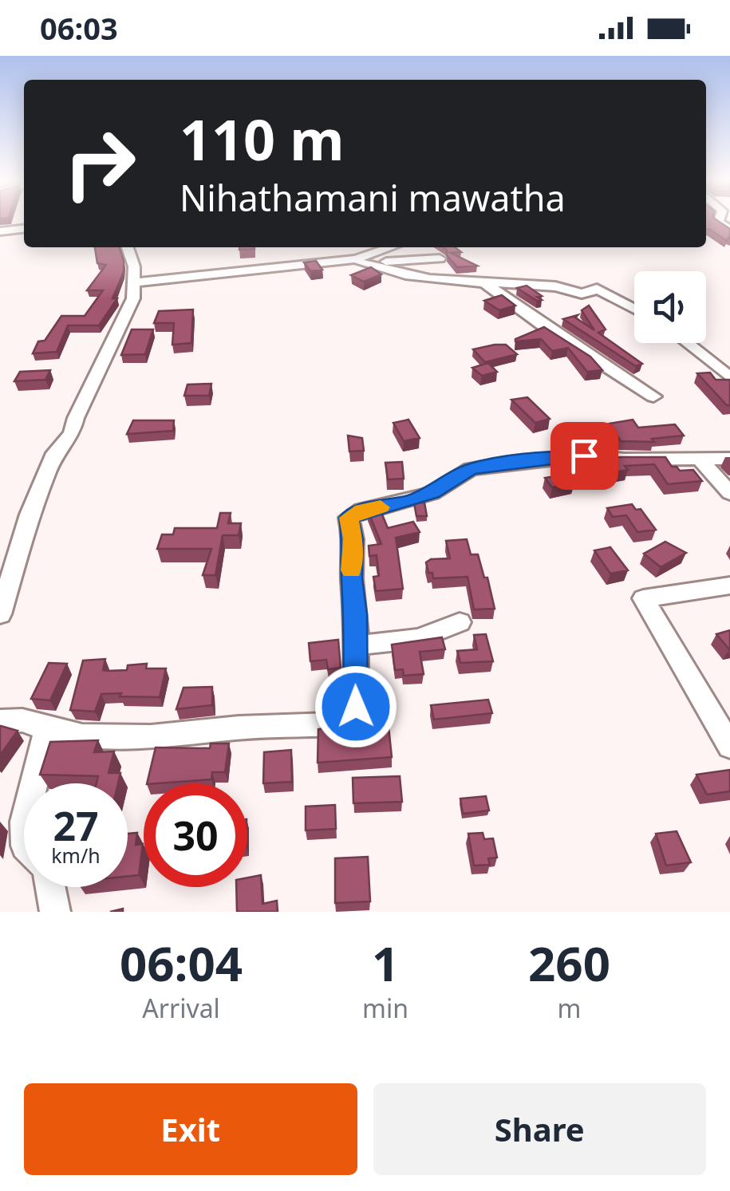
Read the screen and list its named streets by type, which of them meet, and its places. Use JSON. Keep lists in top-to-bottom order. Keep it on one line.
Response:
{"page":{"status":"06:03","turn":["110 m","Nihathamani mawatha"],"speed":"27 km/h","limit":"30","eta":["06:04","Arrival","1","min","260","m"],"buttons":["Exit","Share"]}}
